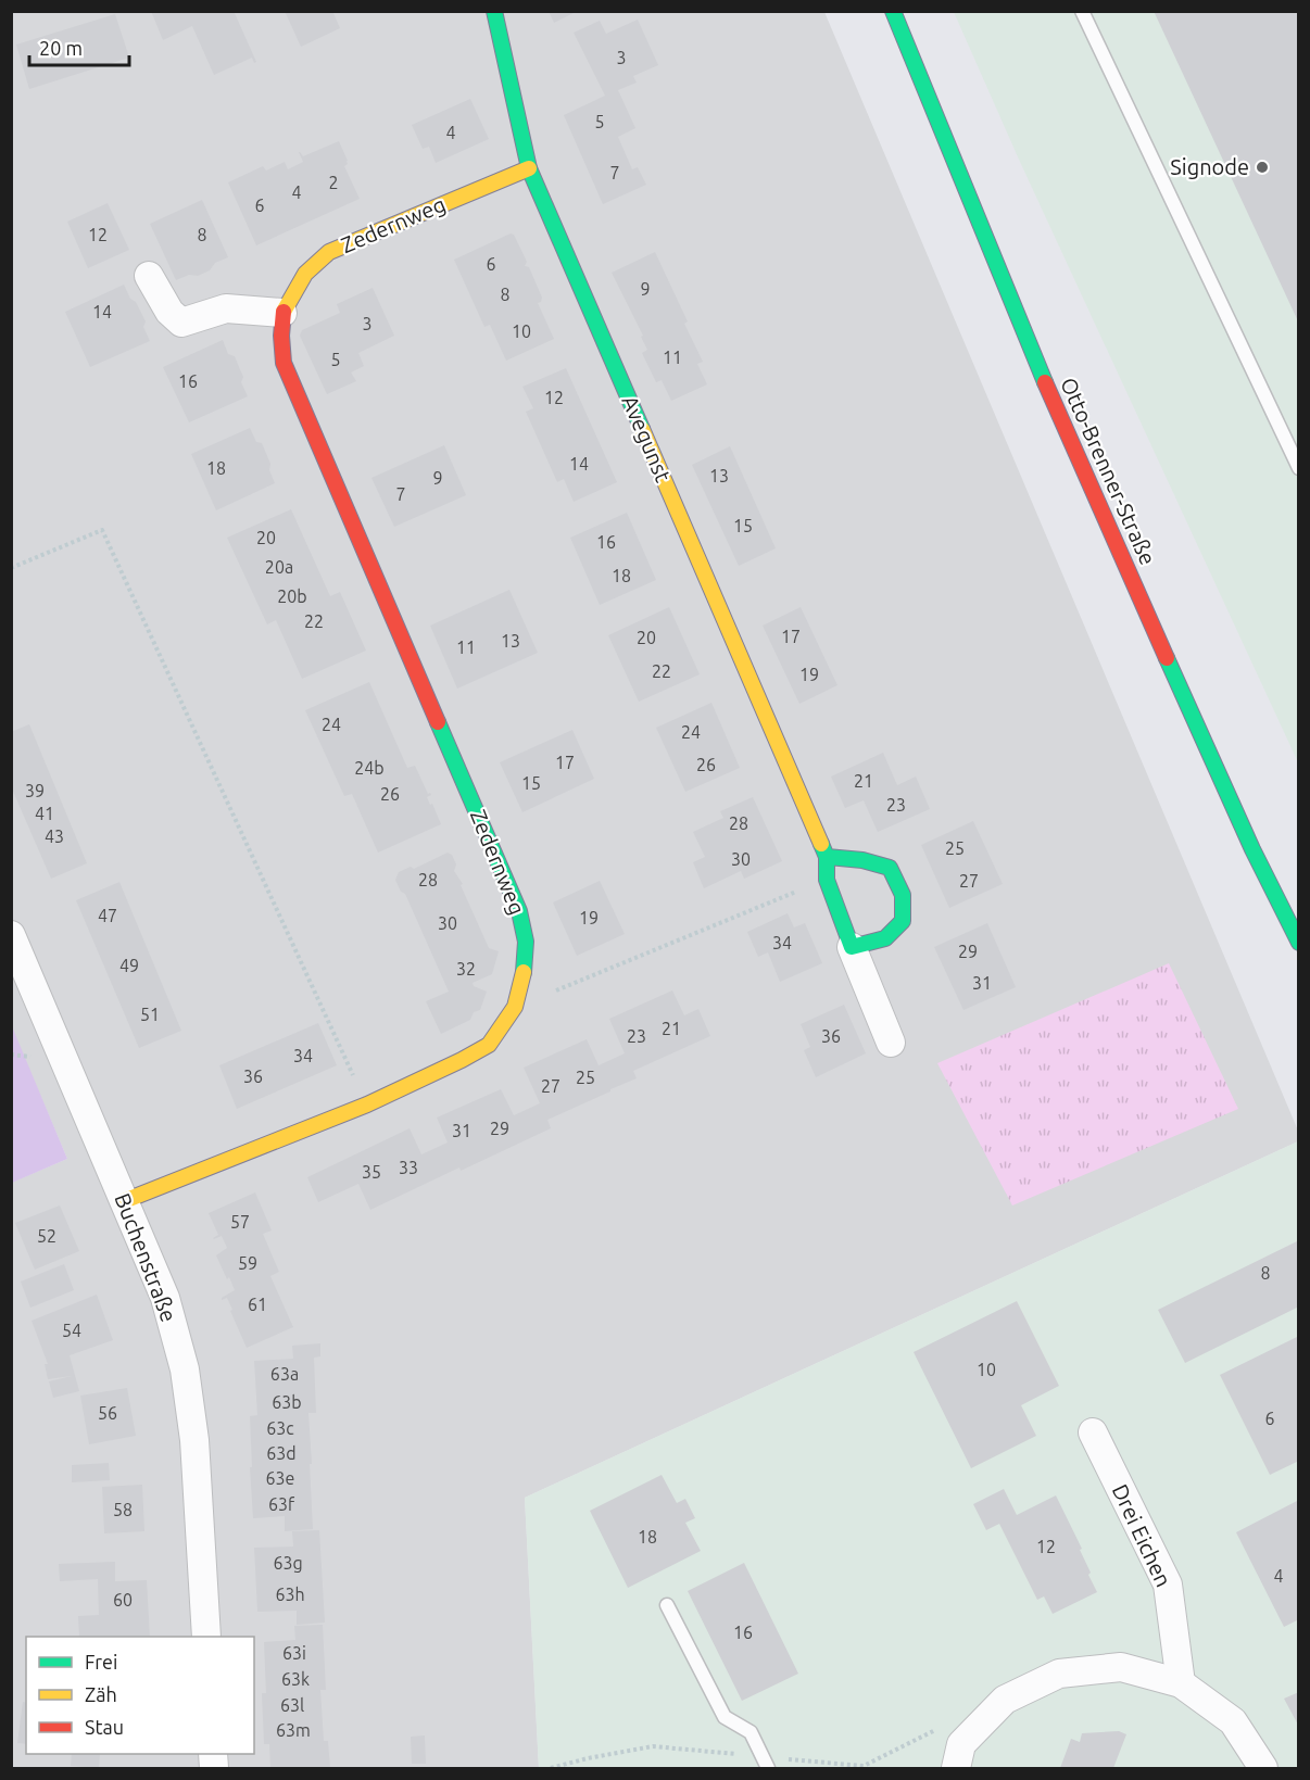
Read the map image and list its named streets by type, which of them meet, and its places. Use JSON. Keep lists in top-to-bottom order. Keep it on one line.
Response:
{"streets":{"street":["Zedernweg","Avegunst","Otto-Brenner-Straße","Buchenstraße","Drei Eichen"]},"crossings":[["Zedernweg","Avegunst"],["Zedernweg","Buchenstraße"]],"places":["Signode"],"house_numbers":["3","5","4","7","2","4","6","12","8","6","9","8","14","3","10","11","5","16","12","14","18","13","9","7","15","20","16","20a","18","20b","22","17","20","13","11","22","19","24","24","17","26","24b","21","15","39","26","23","41","28","43","25","30","28","27","47","19","30","34","29","49","32","31","51","21","23","36","34","36","25","27","29","31","33","35","57","52","59","8","61","54","10","63a","63b","56","6","63c","63d","63e","63f","58","18","12","63g","4","63h","60","16","63i","63k","63l","63m"],"legend":["Frei","Zäh","Stau"],"scale_bar":"20 m"}
